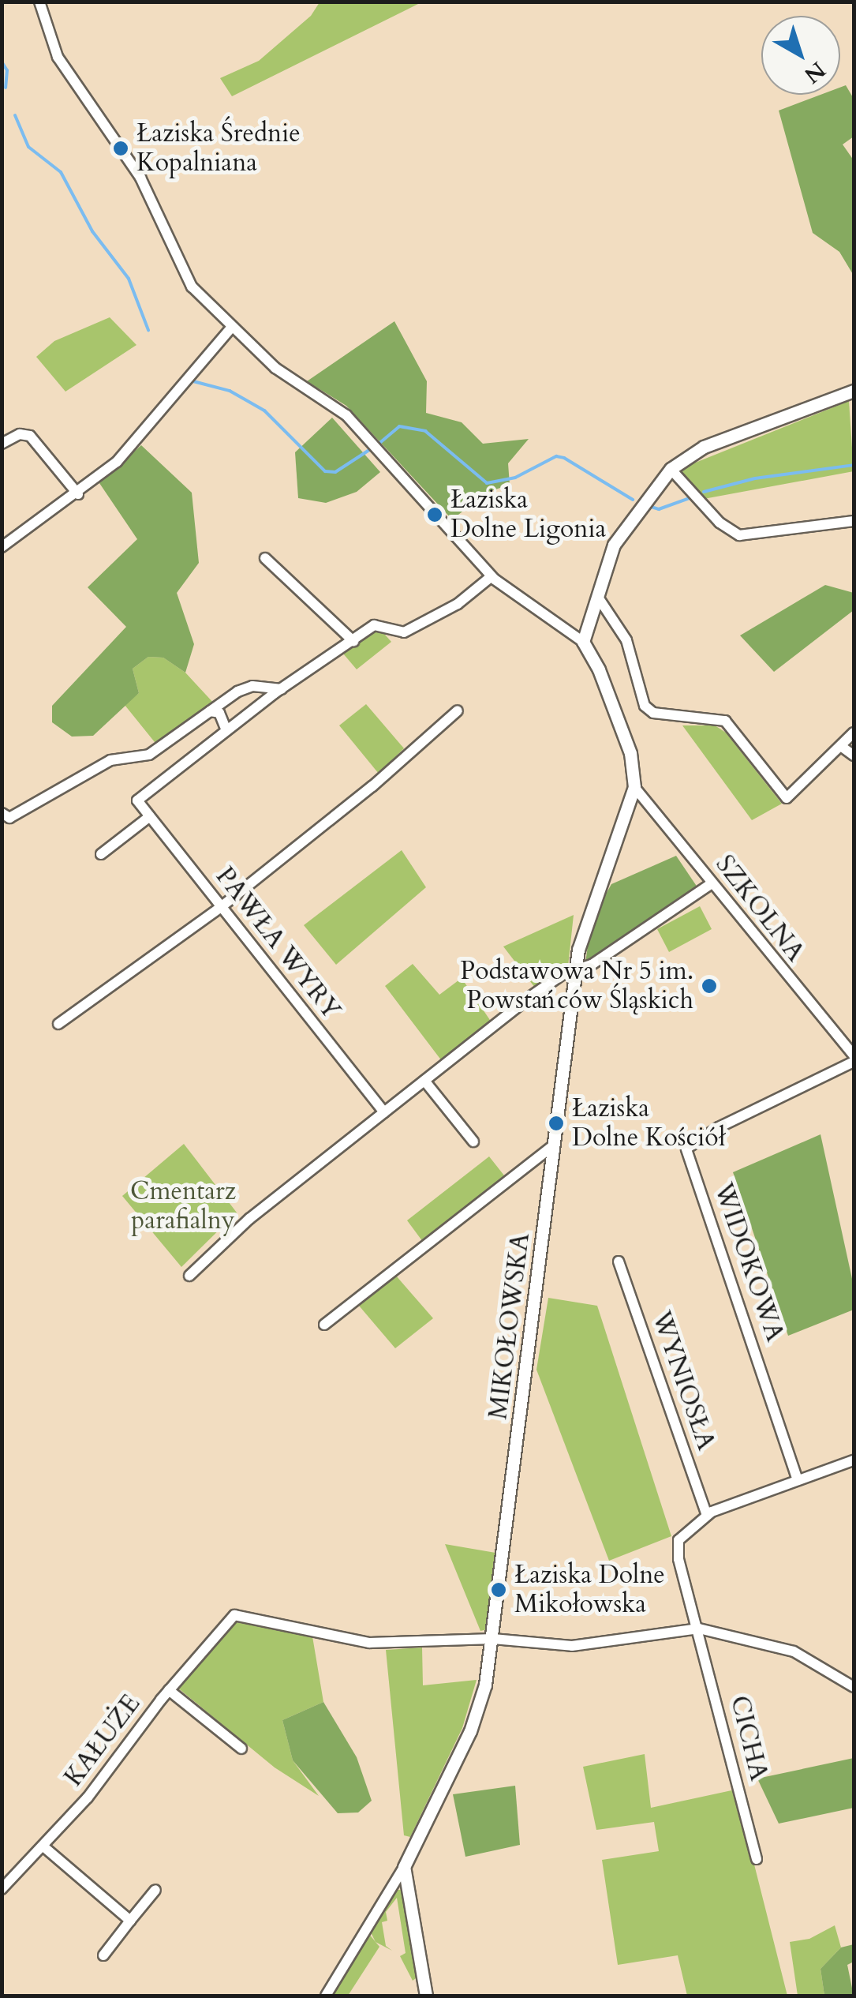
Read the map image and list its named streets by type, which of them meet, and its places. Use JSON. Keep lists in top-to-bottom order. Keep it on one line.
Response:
{"streets":{"street":["SZKOLNA","PAWŁA WYRY","WIDOKOWA","MIKOŁOWSKA","WYNIOSŁA","CICHA","KAŁUŻE"]},"crossings":[["SZKOLNA","MIKOŁOWSKA"],["MIKOŁOWSKA","KAŁUŻE"],["WYNIOSŁA","CICHA"]],"parks":["Cmentarz parafialny"],"places":["Łaziska Średnie Kopalniana","Łaziska Dolne Ligonia","Podstawowa Nr 5 im. Powstańców Śląskich","Łaziska Dolne Kościół","Łaziska Dolne Mikołowska"],"north":"bottom right"}
